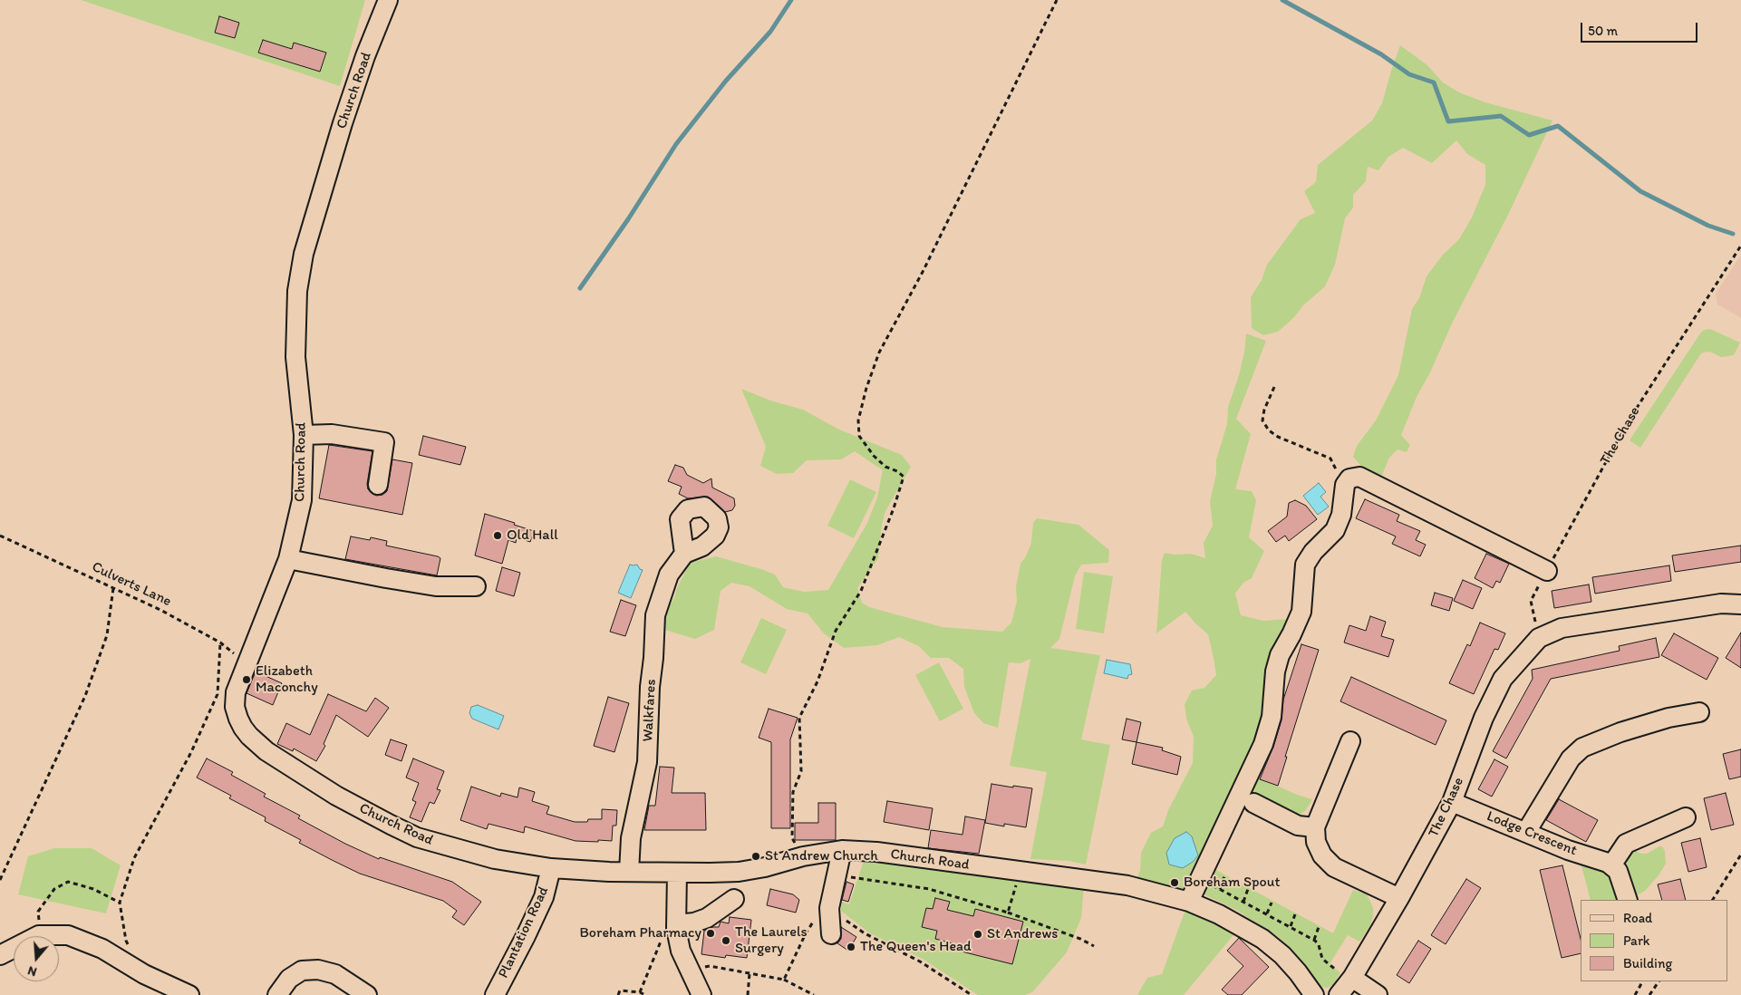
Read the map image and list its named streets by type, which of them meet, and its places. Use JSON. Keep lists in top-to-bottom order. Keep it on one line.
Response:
{"streets":{"street":["Church Road","The Chase","Walkfares","Lodge Crescent","Plantation Road"],"path":["Culverts Lane"]},"crossings":[["Church Road","Culverts Lane"],["Church Road","Walkfares"],["Church Road","Plantation Road"],["The Chase","Lodge Crescent"]],"places":["Old Hall","Elizabeth Maconchy","St Andrew Church","Boreham Spout","Boreham Pharmacy","St Andrews","The Laurels Surgery","The Queen's Head"],"legend":["Road","Park","Building"],"scale_bar":"50 m","north":"bottom"}
